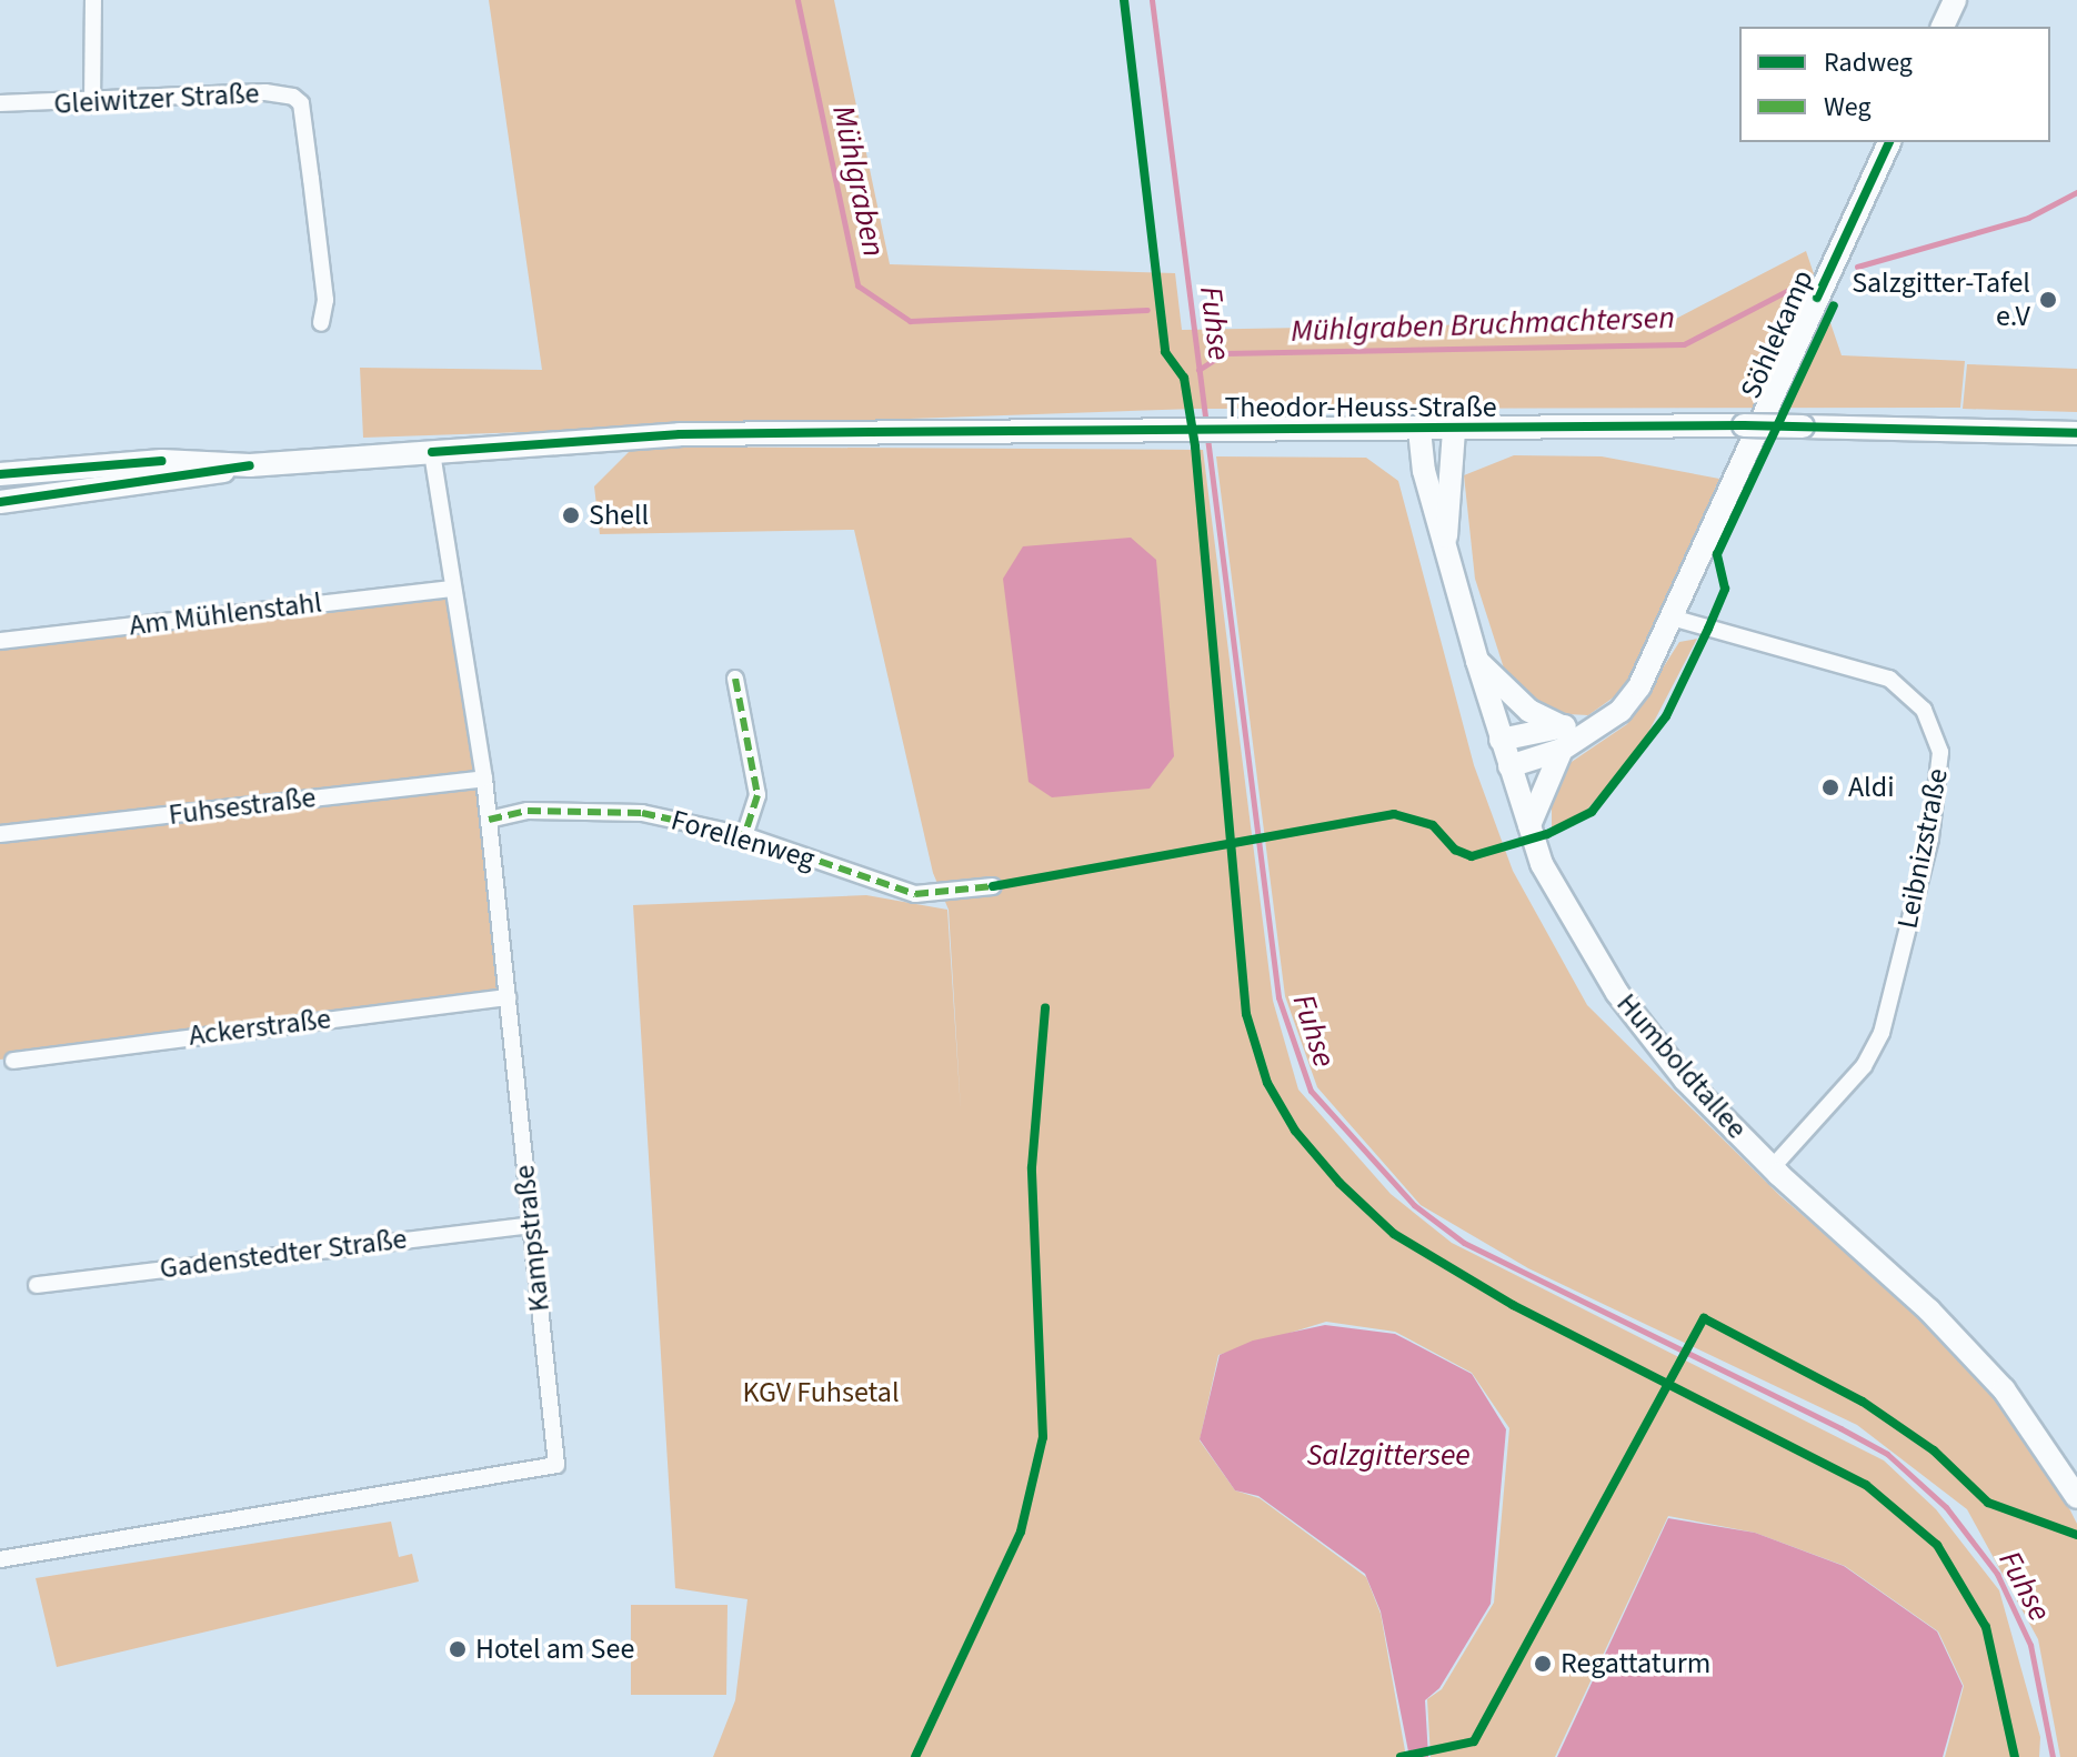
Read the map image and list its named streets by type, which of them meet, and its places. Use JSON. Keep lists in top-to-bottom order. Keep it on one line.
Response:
{"streets":{"street":["Gleiwitzer Straße","Söhlekamp","Theodor-Heuss-Straße","Am Mühlenstahl","Fuhsestraße","Forellenweg","Leibnizstraße","Ackerstraße","Humboldtallee","Kampstraße","Gadenstedter Straße"]},"crossings":[["Söhlekamp","Leibnizstraße"],["Söhlekamp","Humboldtallee"],["Theodor-Heuss-Straße","Humboldtallee"],["Theodor-Heuss-Straße","Kampstraße"],["Am Mühlenstahl","Kampstraße"],["Fuhsestraße","Kampstraße"],["Forellenweg","Kampstraße"],["Leibnizstraße","Humboldtallee"],["Ackerstraße","Kampstraße"],["Kampstraße","Gadenstedter Straße"]],"water":["Mühlgraben","Fuhse","Mühlgraben Bruchmachtersen","Salzgittersee"],"parks":["KGV Fuhsetal"],"places":["Salzgitter-Tafel e.V","Shell","Aldi","Hotel am See","Regattaturm"],"legend":["Radweg","Weg"]}
